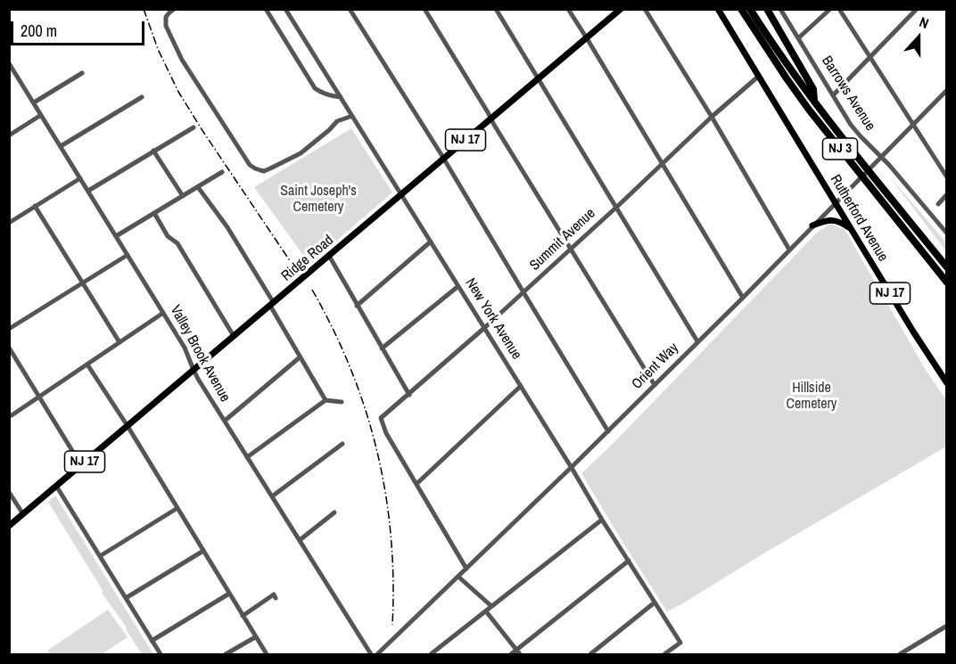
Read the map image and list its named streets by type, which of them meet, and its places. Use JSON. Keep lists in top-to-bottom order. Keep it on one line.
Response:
{"streets":{"highway":["NJ 3"],"main road":["NJ 17","Rutherford Avenue","Ridge Road"],"street":["Barrows Avenue","Summit Avenue","New York Avenue","Valley Brook Avenue","Orient Way"]},"crossings":[["Barrows Avenue","Orient Way"],["Rutherford Avenue","Summit Avenue"],["Rutherford Avenue","Orient Way"],["Summit Avenue","New York Avenue"],["Ridge Road","New York Avenue"],["Ridge Road","Valley Brook Avenue"],["New York Avenue","Orient Way"]],"parks":["Saint Joseph's Cemetery","Hillside Cemetery"],"scale_bar":"200 m","north":"top"}
